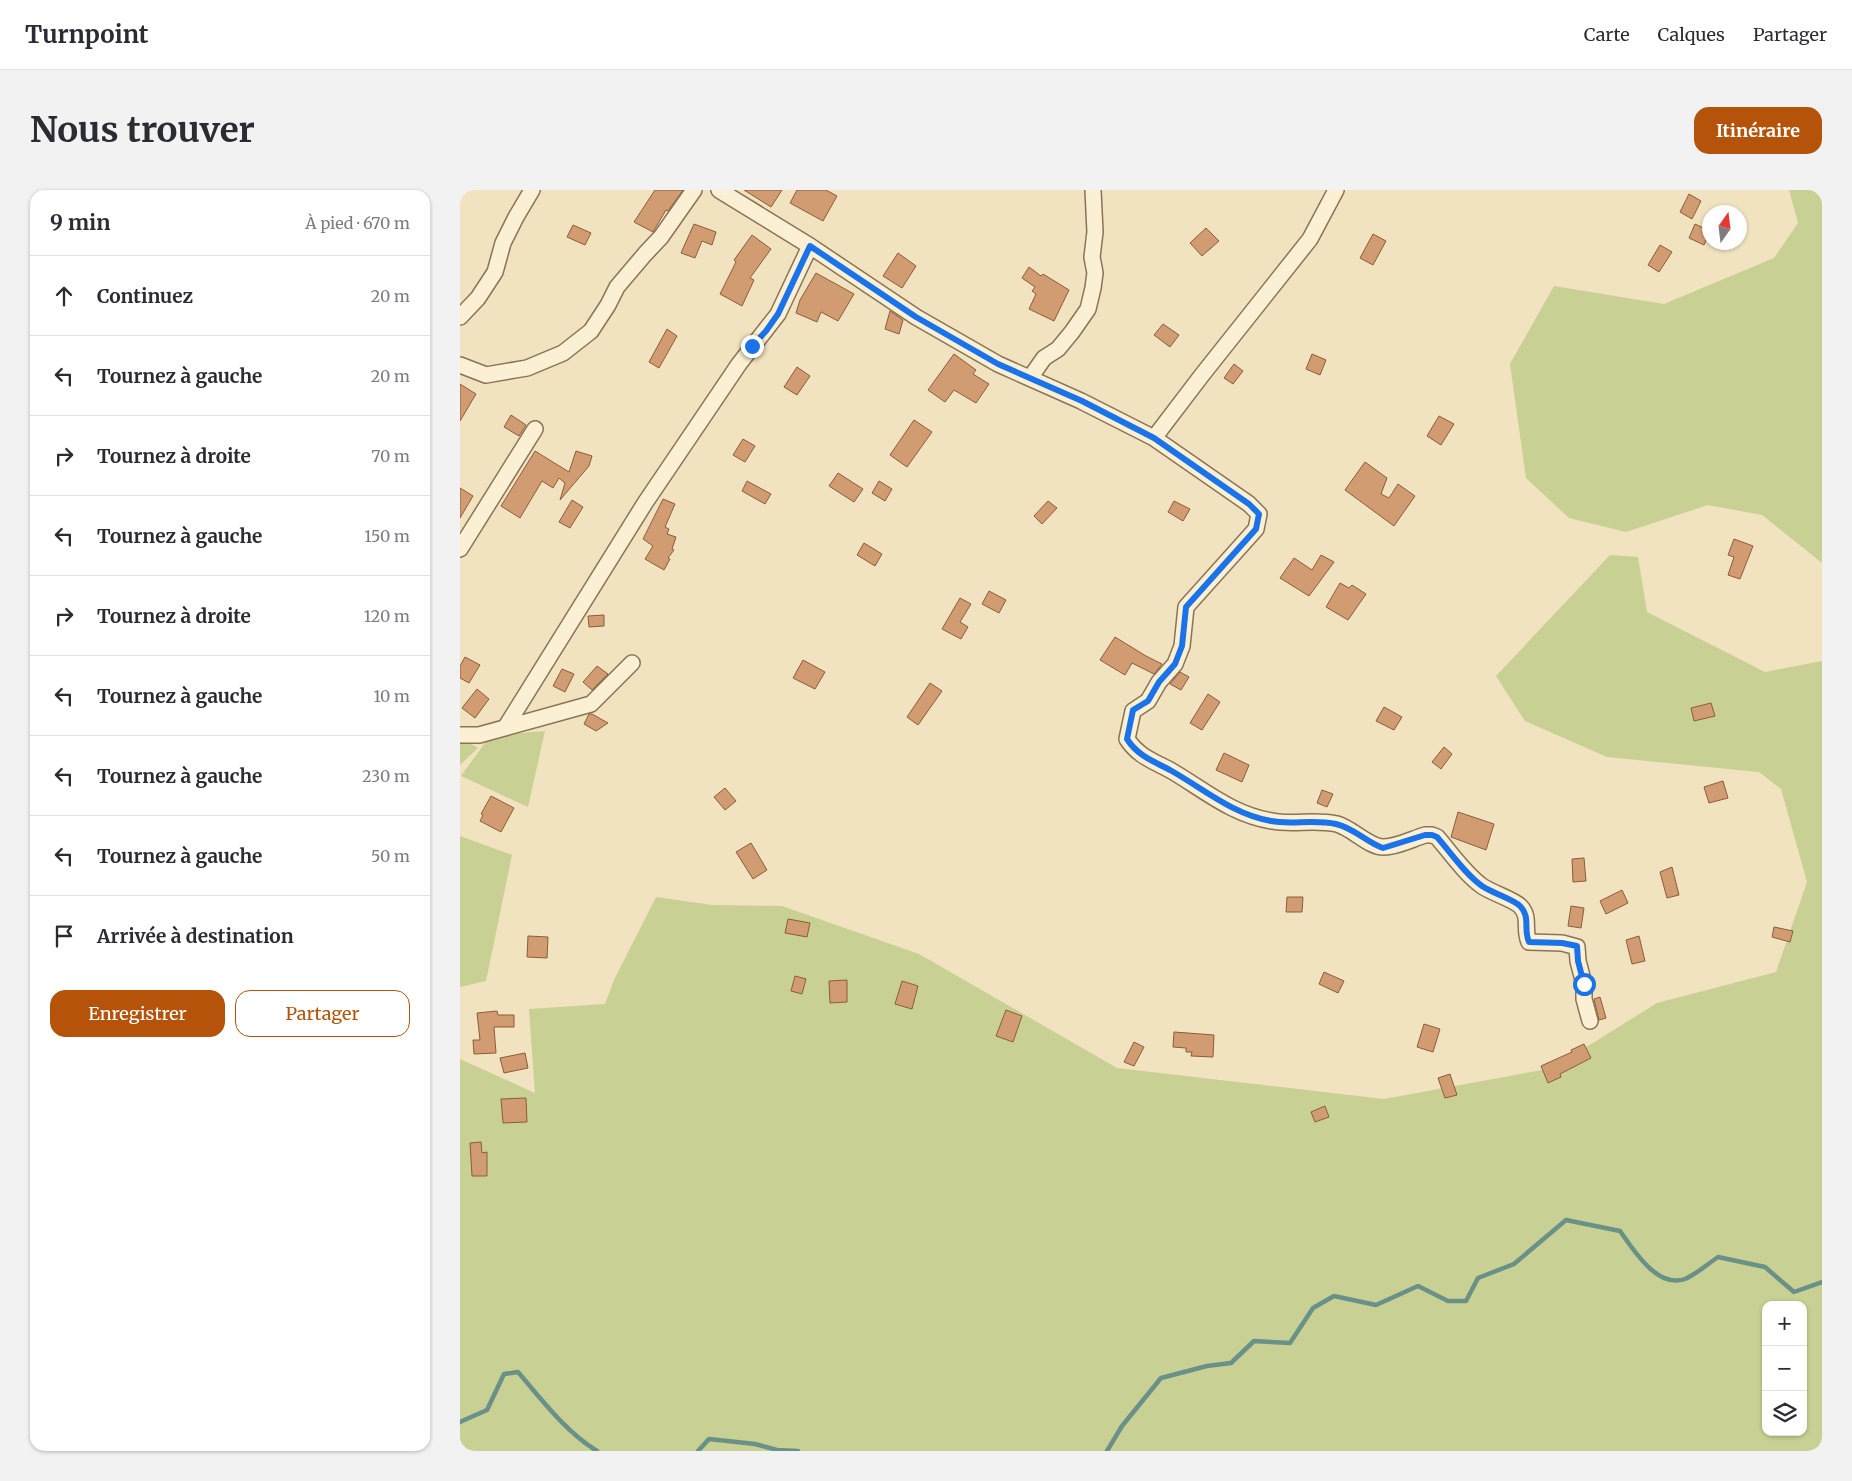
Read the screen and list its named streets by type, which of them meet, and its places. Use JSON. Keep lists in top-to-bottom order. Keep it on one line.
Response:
{"north":"top","page":{"header":"Turnpoint","nav":["Carte","Calques","Partager"],"buttons":["Itinéraire",["Enregistrer","Partager"]],"title":"Nous trouver","heading":["9 min","À pied · 670 m"],"list":[["Continuez","20 m"],["Tournez à gauche","20 m"],["Tournez à droite","70 m"],["Tournez à gauche","150 m"],["Tournez à droite","120 m"],["Tournez à gauche","10 m"],["Tournez à gauche","230 m"],["Tournez à gauche","50 m"],"Arrivée à destination"],"map_buttons":["+","−"]}}
